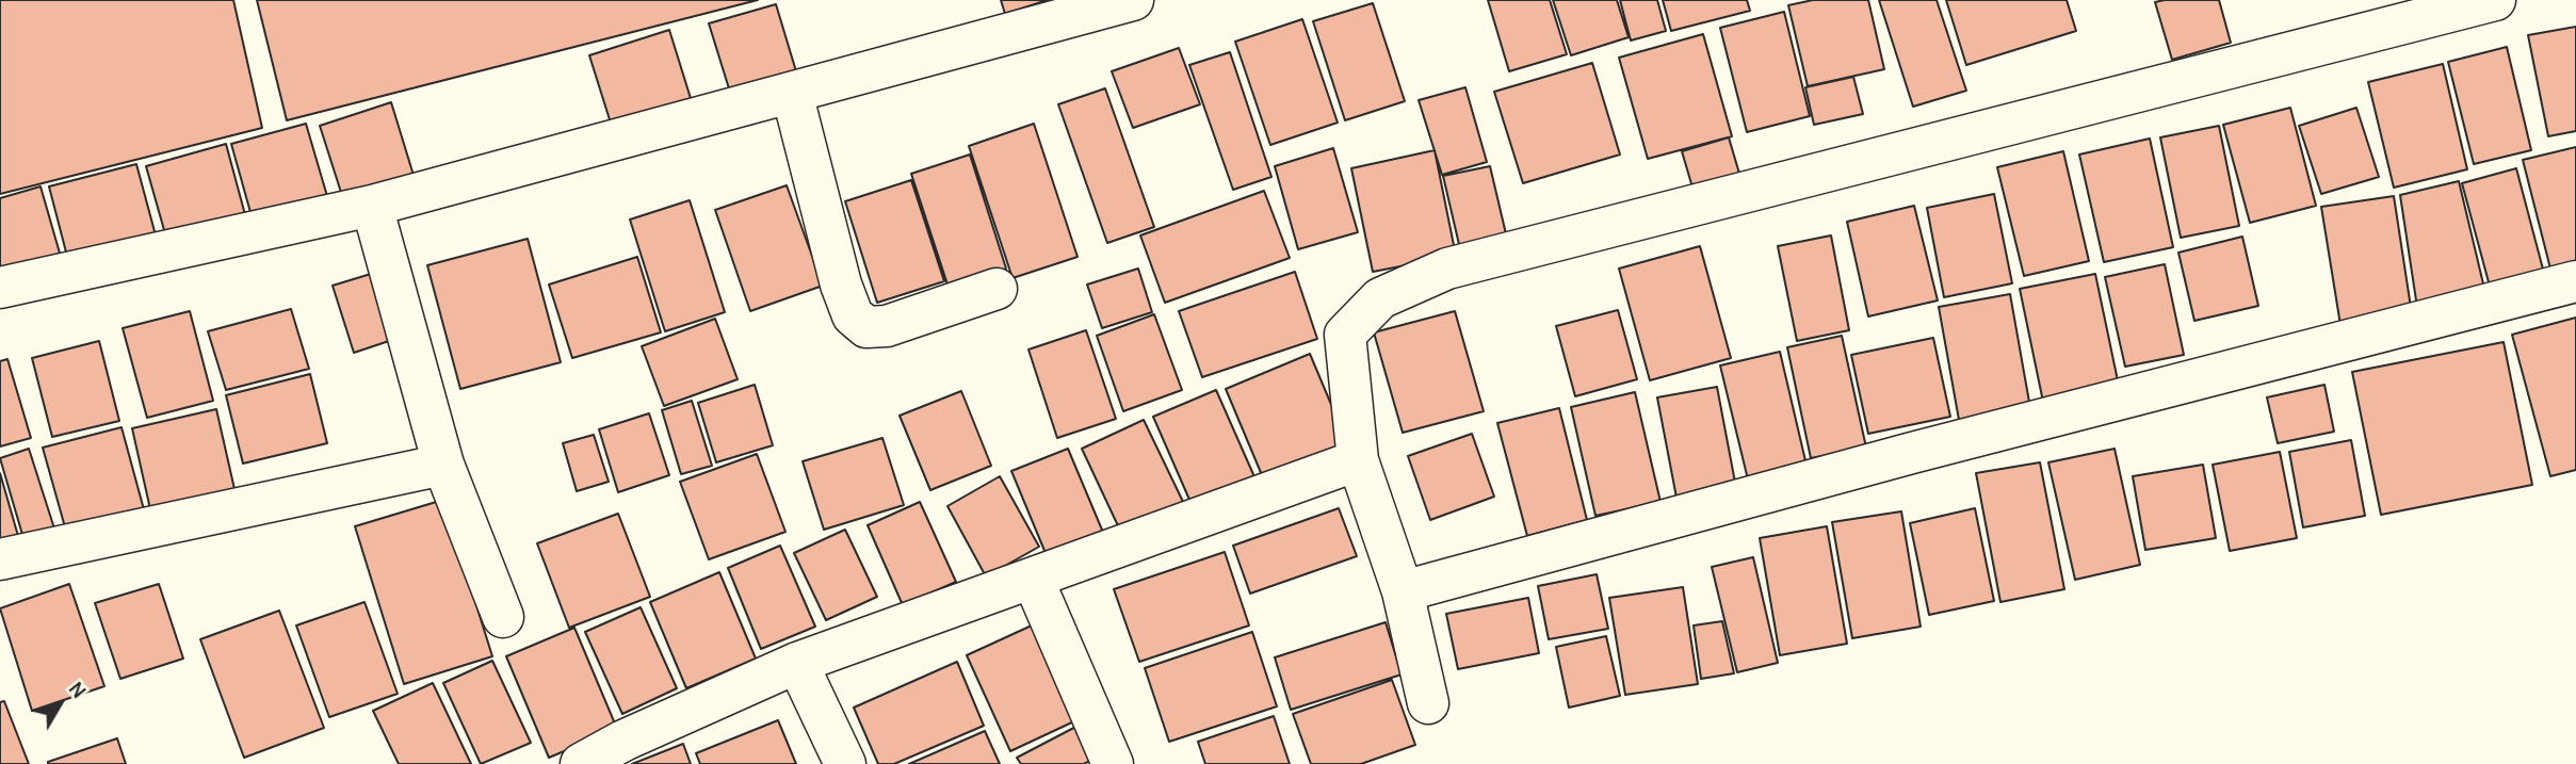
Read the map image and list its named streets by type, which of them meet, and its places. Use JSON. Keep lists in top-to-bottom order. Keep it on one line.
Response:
{"north":"top right"}
